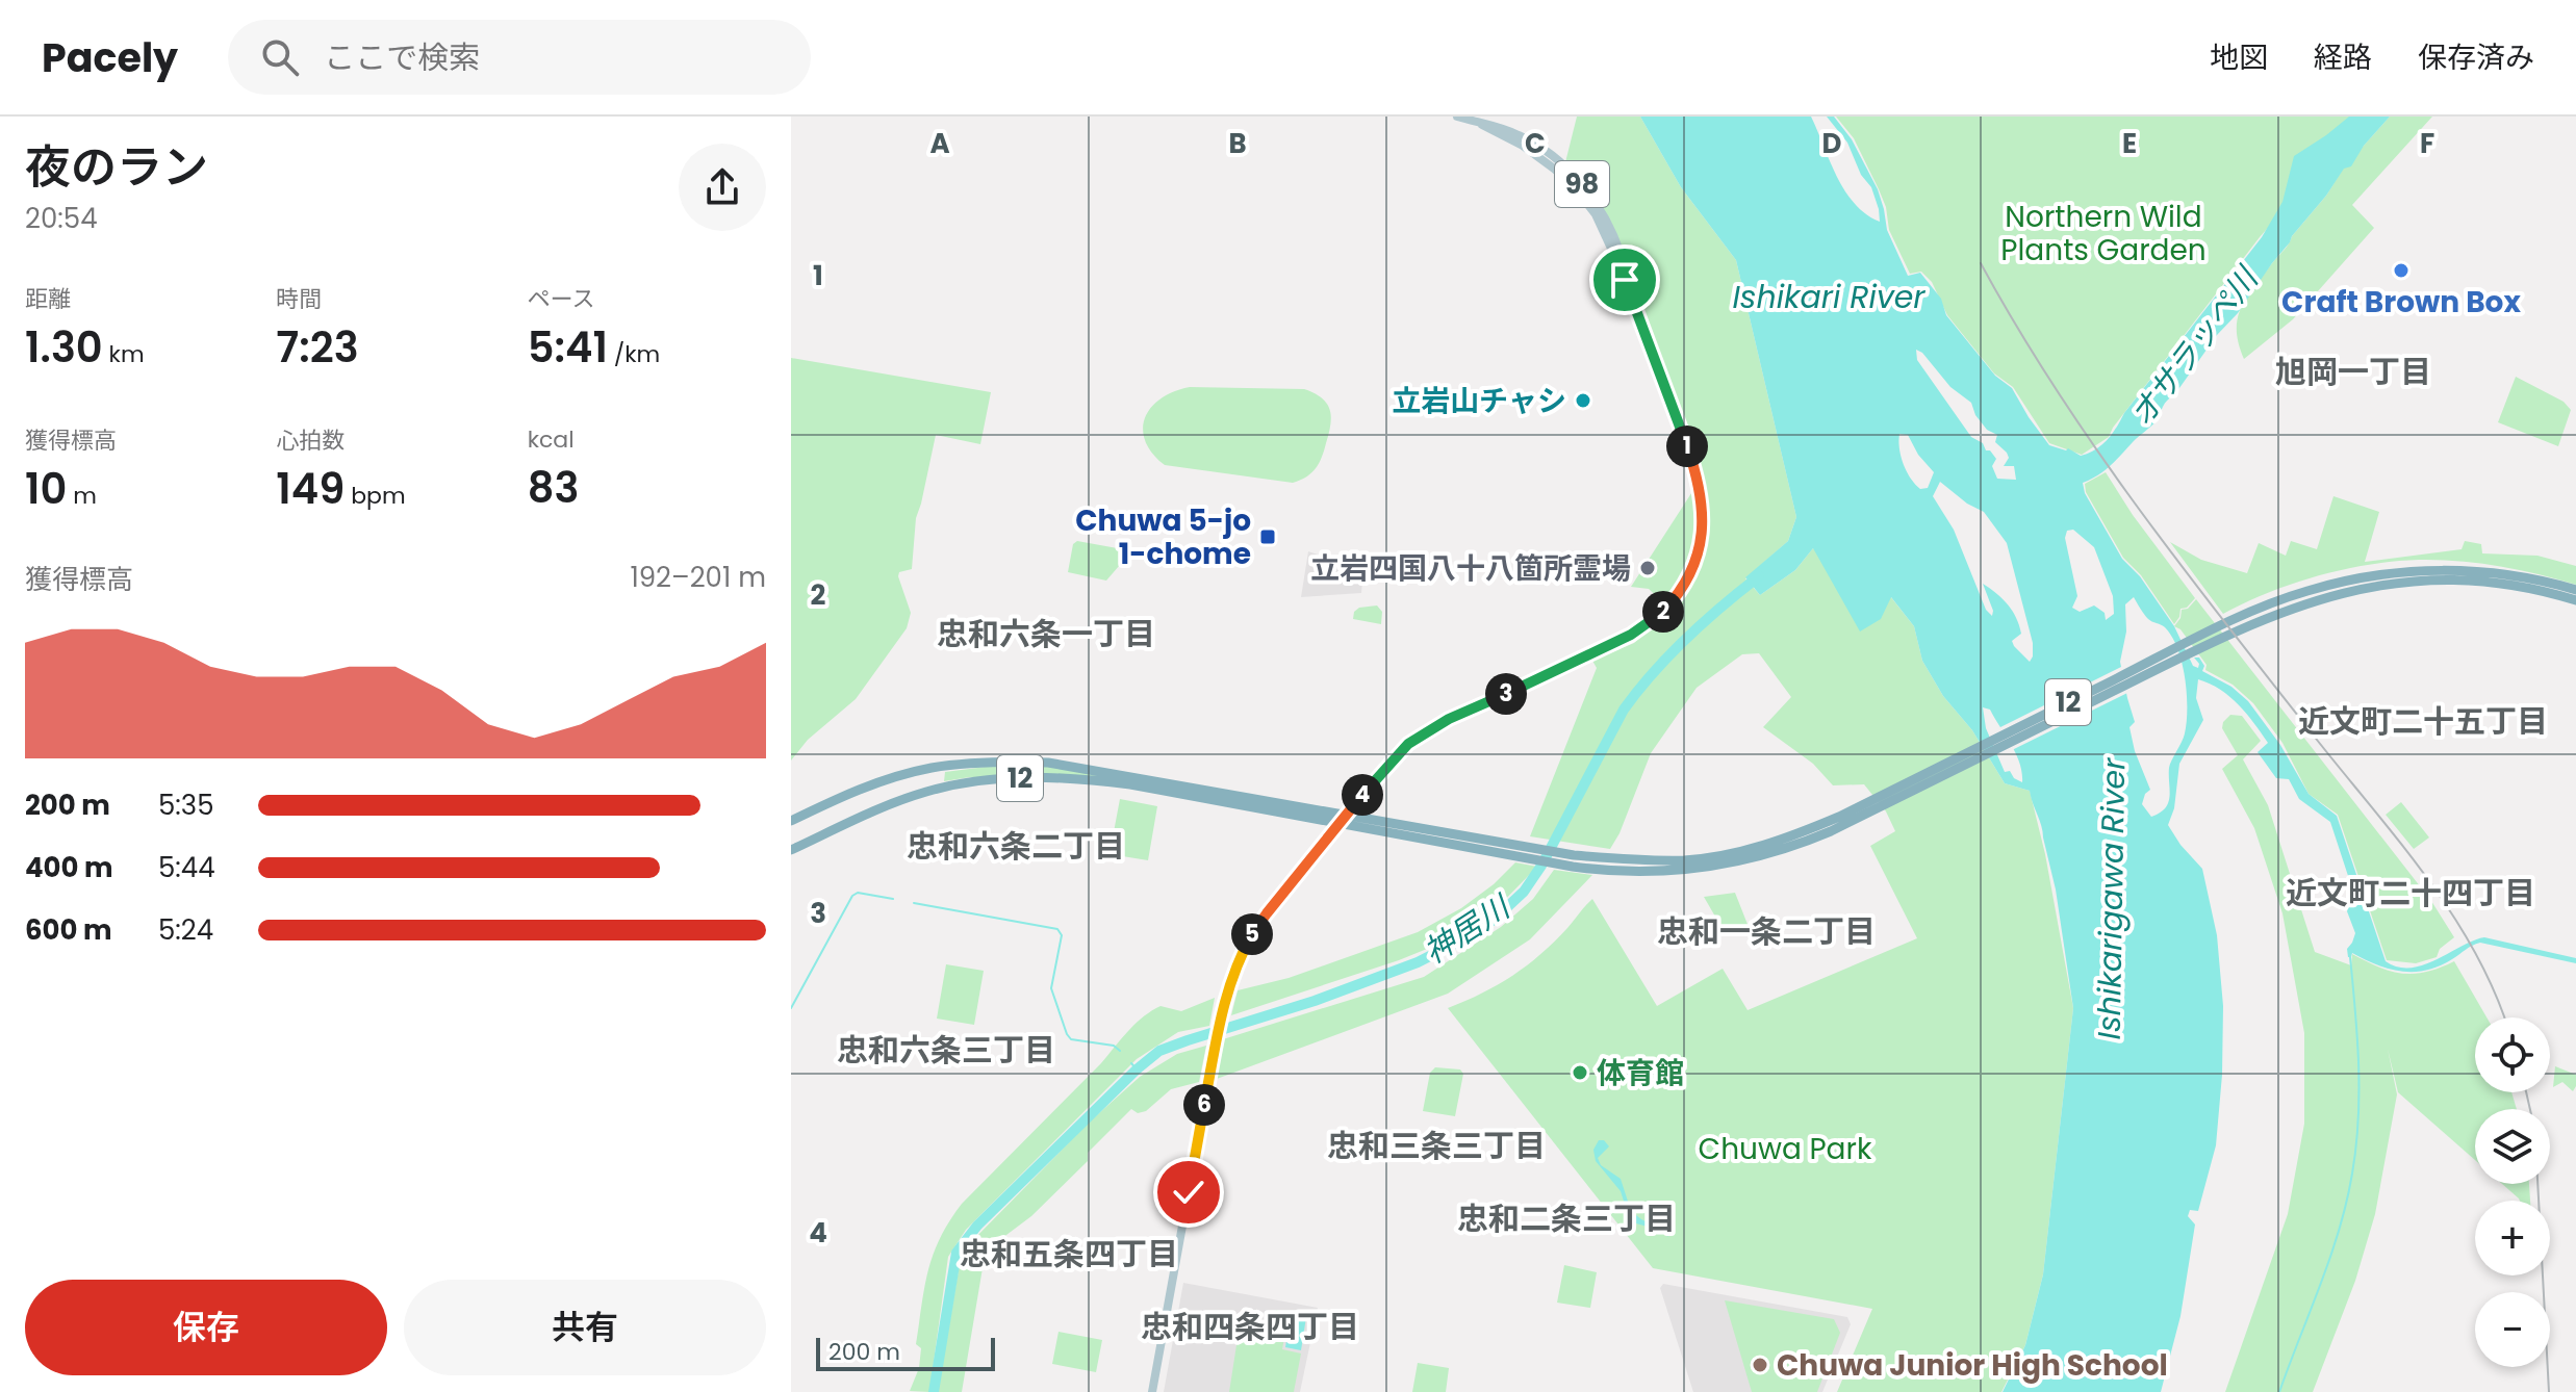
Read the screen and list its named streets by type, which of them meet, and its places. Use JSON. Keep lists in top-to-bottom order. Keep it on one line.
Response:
{"streets":{"highway":["12"],"main road":["98"]},"crossings":[["98","12"]],"districts":["旭岡一丁目","忠和六条一丁目","近文町二十五丁目","忠和六条二丁目","近文町二十四丁目","忠和一条二丁目","忠和六条三丁目","忠和三条三丁目","忠和二条三丁目","忠和五条四丁目","忠和四条四丁目"],"water":["Ishikari River","オサラッペ川","Ishikarigawa River","神居川"],"parks":["Northern Wild Plants Garden","Chuwa Park"],"places":{"other":["Craft Brown Box","立岩山チャシ","立岩四国八十八箇所霊場","体育館","Chuwa Junior High School"],"transit":["Chuwa 5-jo 1-chome"]},"scale_bar":"200 m","page":{"header":"Pacely","search":"ここで検索","nav":["地図","経路","保存済み"],"heading":["夜のラン","20:54"],"stats":[["距離","1.30 km"],["時間","7:23"],["ペース","5:41 /km"],["獲得標高","10 m"],["心拍数","149 bpm"],["kcal","83"]],"pins":["1","2","3","4","5","6"],"chart":["獲得標高","192–201 m"],"list":[{"name":"200 m","note":"5:35"},{"name":"400 m","note":"5:44"},{"name":"600 m","note":"5:24"}],"map_buttons":["+","−"],"buttons":["保存","共有"],"scale":"200 m"},"grid":{"columns":["A","B","C","D","E","F"],"rows":["1","2","3","4"]}}
